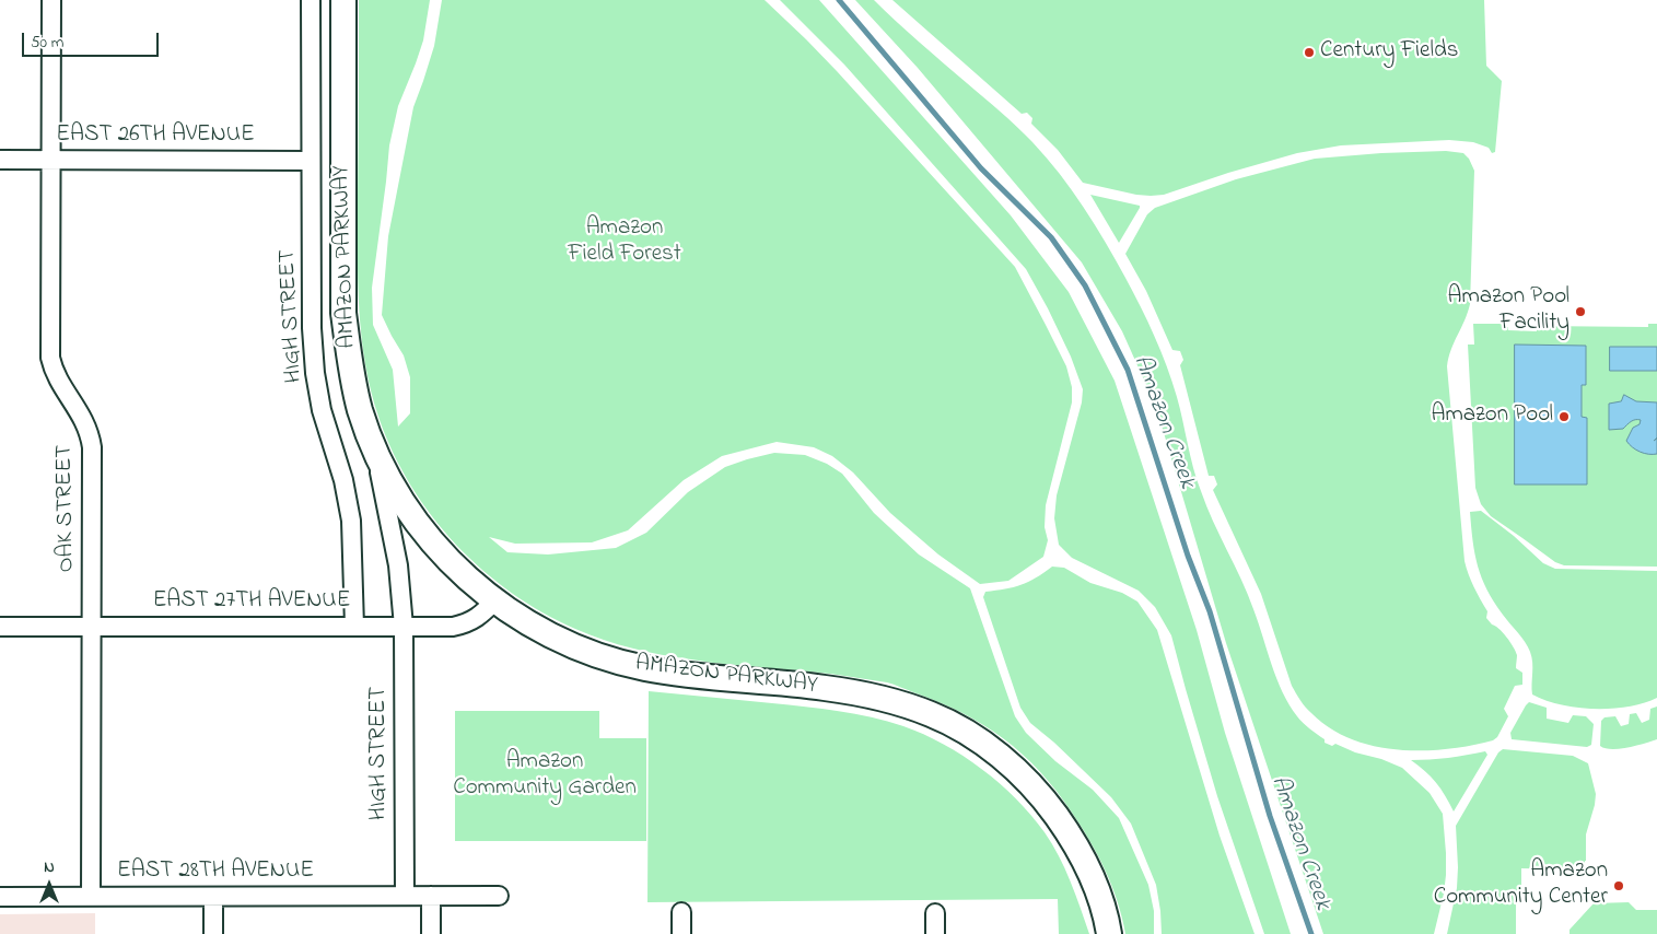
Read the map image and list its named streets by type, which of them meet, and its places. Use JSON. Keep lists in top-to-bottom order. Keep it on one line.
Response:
{"streets":{"main road":["AMAZON PARKWAY"],"street":["EAST 26TH AVENUE","HIGH STREET","OAK STREET","EAST 27TH AVENUE","EAST 28TH AVENUE"]},"crossings":[["EAST 26TH AVENUE","HIGH STREET"],["EAST 26TH AVENUE","OAK STREET"],["AMAZON PARKWAY","HIGH STREET"],["AMAZON PARKWAY","EAST 27TH AVENUE"],["HIGH STREET","EAST 27TH AVENUE"],["HIGH STREET","EAST 28TH AVENUE"],["OAK STREET","EAST 27TH AVENUE"],["OAK STREET","EAST 28TH AVENUE"]],"water":["Amazon Creek"],"parks":["Amazon Field Forest","Amazon Community Garden"],"places":["Century Fields","Amazon Pool Facility","Amazon Pool","Amazon Community Center"],"scale_bar":"50 m","north":"top"}
